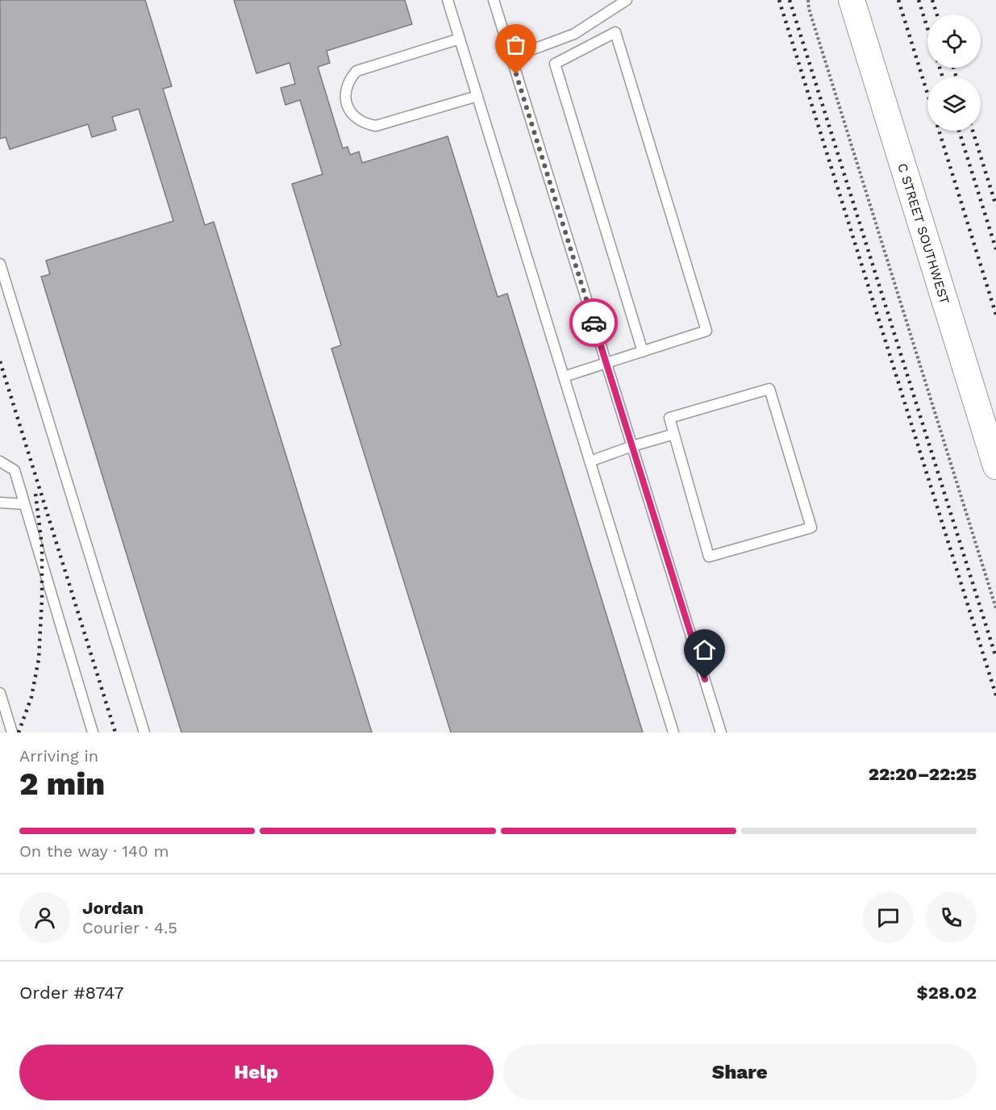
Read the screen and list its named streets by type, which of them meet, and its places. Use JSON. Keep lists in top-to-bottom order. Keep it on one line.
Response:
{"streets":{"main road":["C STREET SOUTHWEST"]},"page":{"heading":["2 min","Arriving in","22:20–22:25"],"panel":["Jordan","Courier · 4.5","Order #8747","$28.02"],"bar":"On the way · 140 m","buttons":["Help","Share"]}}
